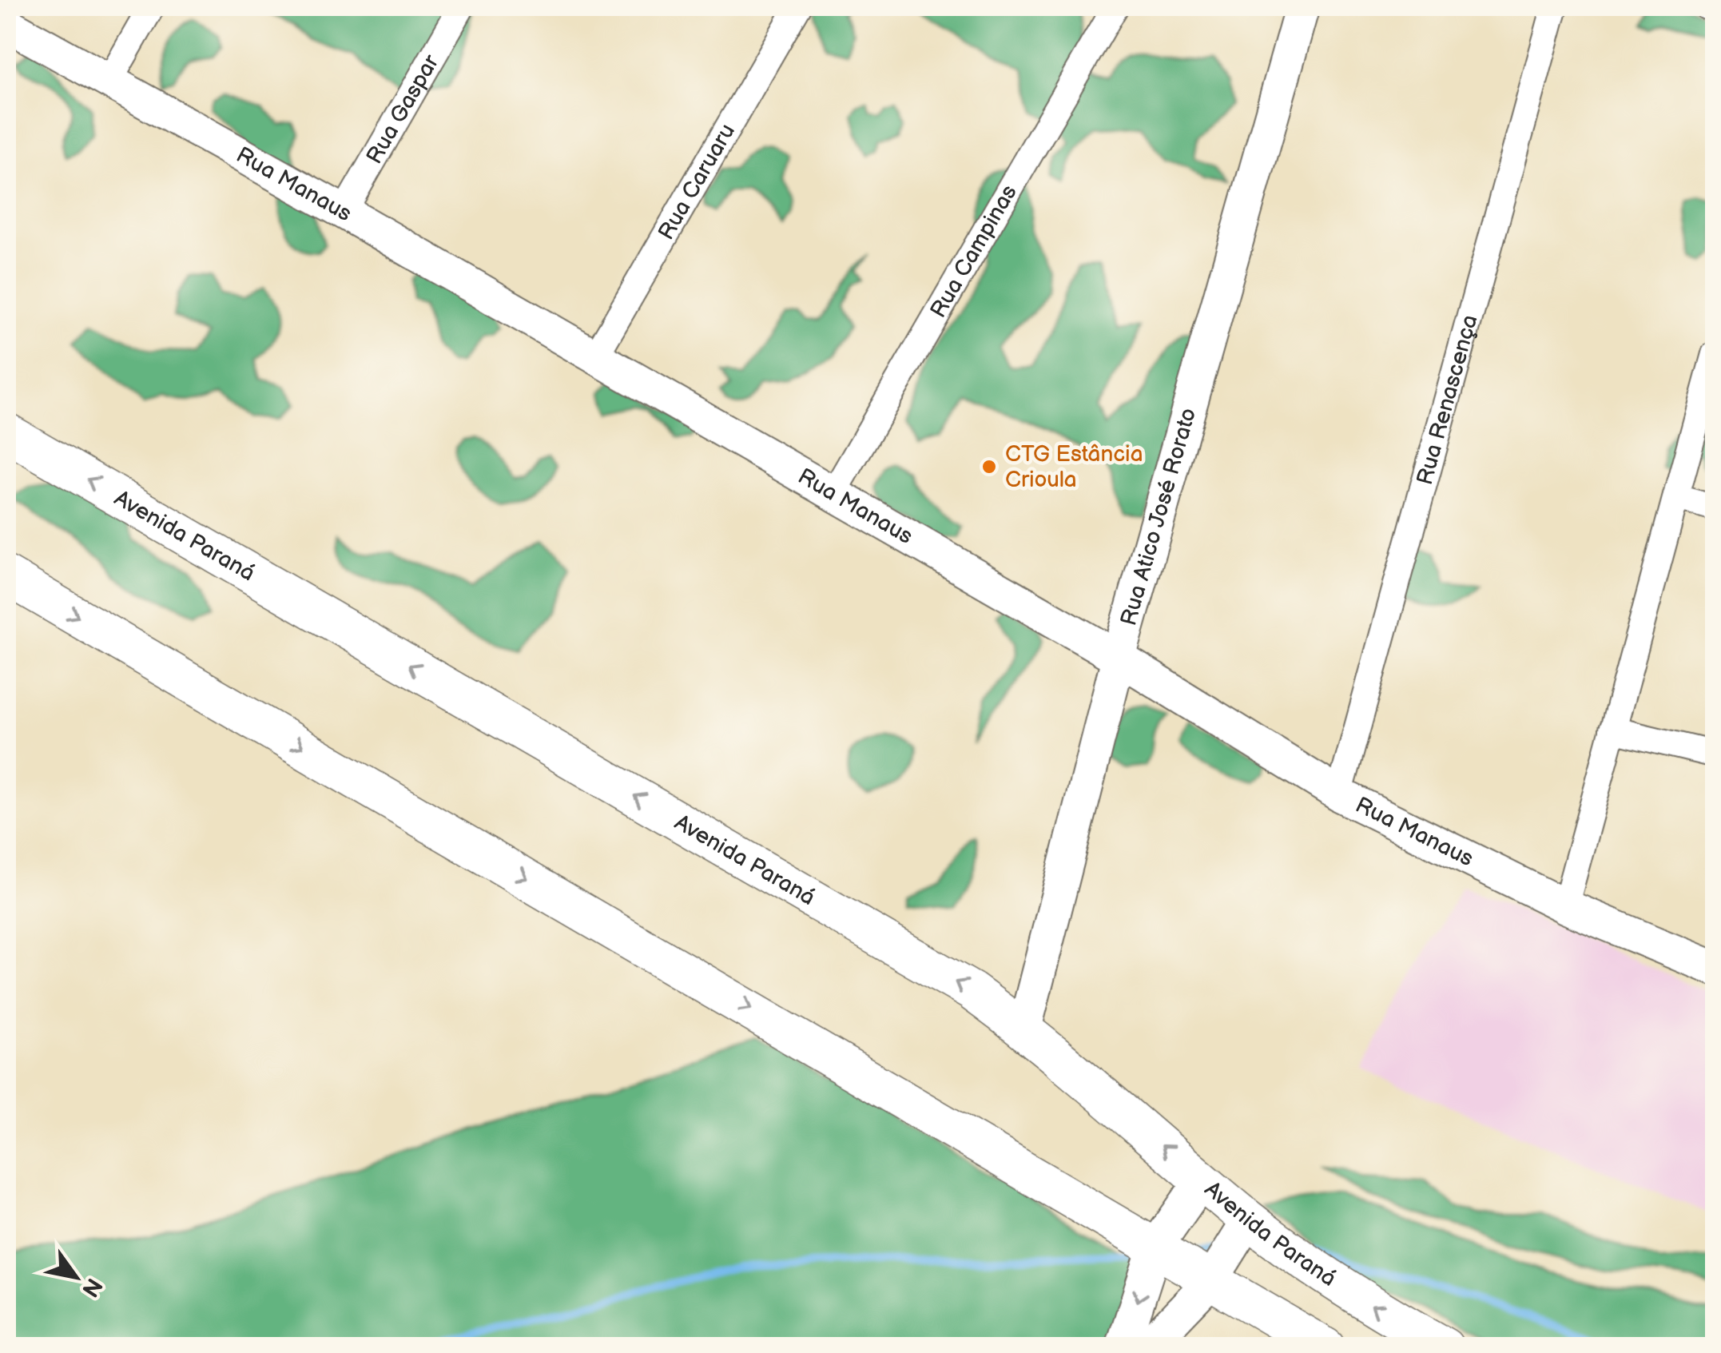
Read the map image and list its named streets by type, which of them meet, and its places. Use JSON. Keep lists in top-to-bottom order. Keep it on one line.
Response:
{"streets":{"main road":["Avenida Paraná"],"street":["Rua Gaspar","Rua Caruaru","Rua Manaus","Rua Campinas","Rua Renascença","Rua Atico José Rorato"]},"crossings":[["Rua Gaspar","Rua Manaus"],["Rua Caruaru","Rua Manaus"],["Rua Manaus","Rua Campinas"],["Rua Manaus","Rua Renascença"],["Rua Manaus","Rua Atico José Rorato"],["Rua Atico José Rorato","Avenida Paraná"]],"places":["CTG Estância Crioula"],"north":"bottom right"}
